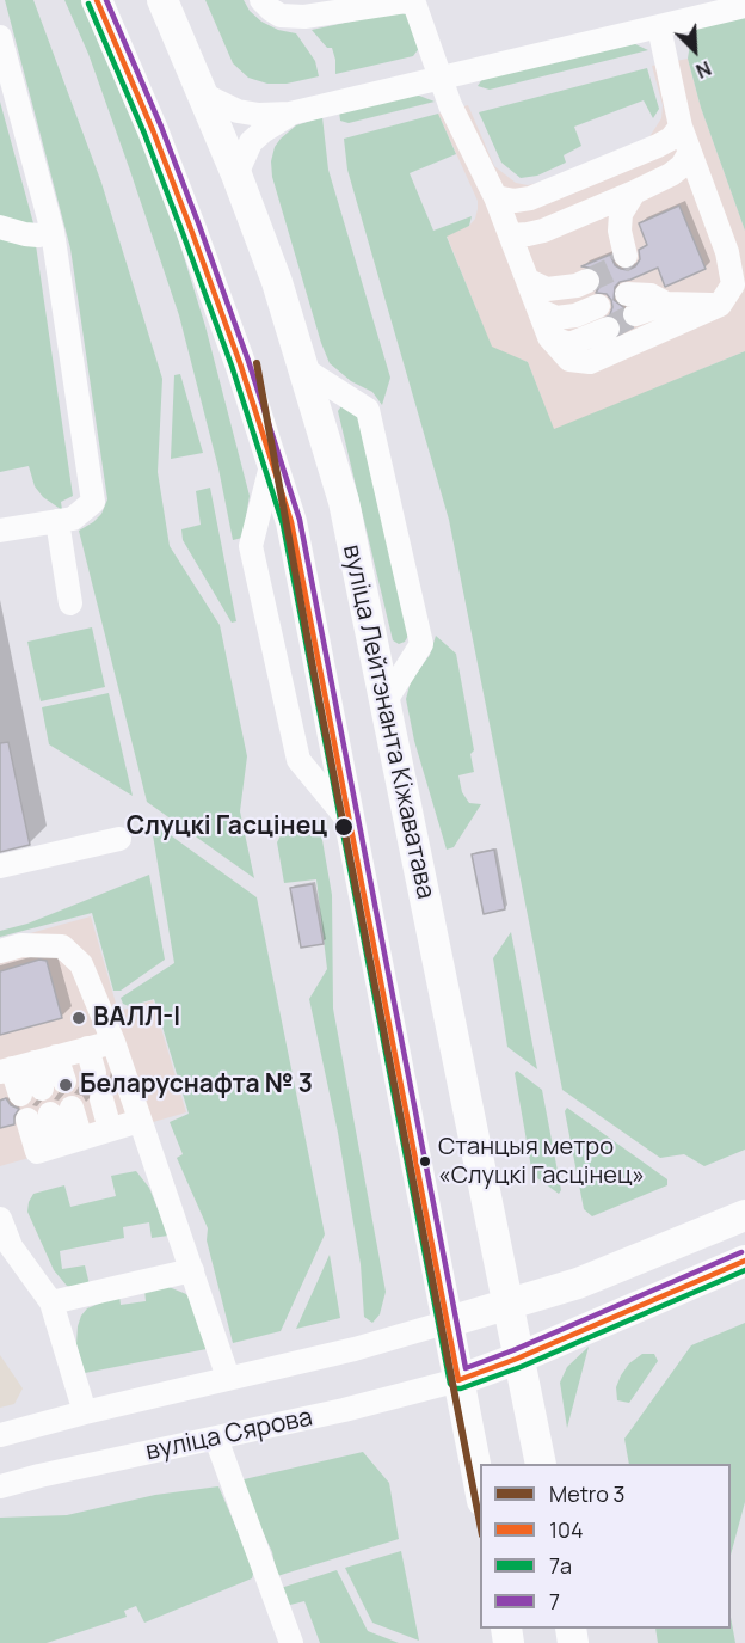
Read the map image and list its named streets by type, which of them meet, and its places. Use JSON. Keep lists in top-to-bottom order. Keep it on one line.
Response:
{"streets":{"main road":["вуліца Лейтэнанта Кіжаватава"],"street":["вуліца Сярова"]},"places":["Слуцкі Гасцінец","ВАЛЛ-І","Беларуснафта № 3","Станцыя метро «Слуцкі Гасцінец»"],"lines":["transit line 104","transit line 7","transit line 7а","metro line 3"],"legend":["Metro 3","104","7а","7"],"north":"bottom right"}
